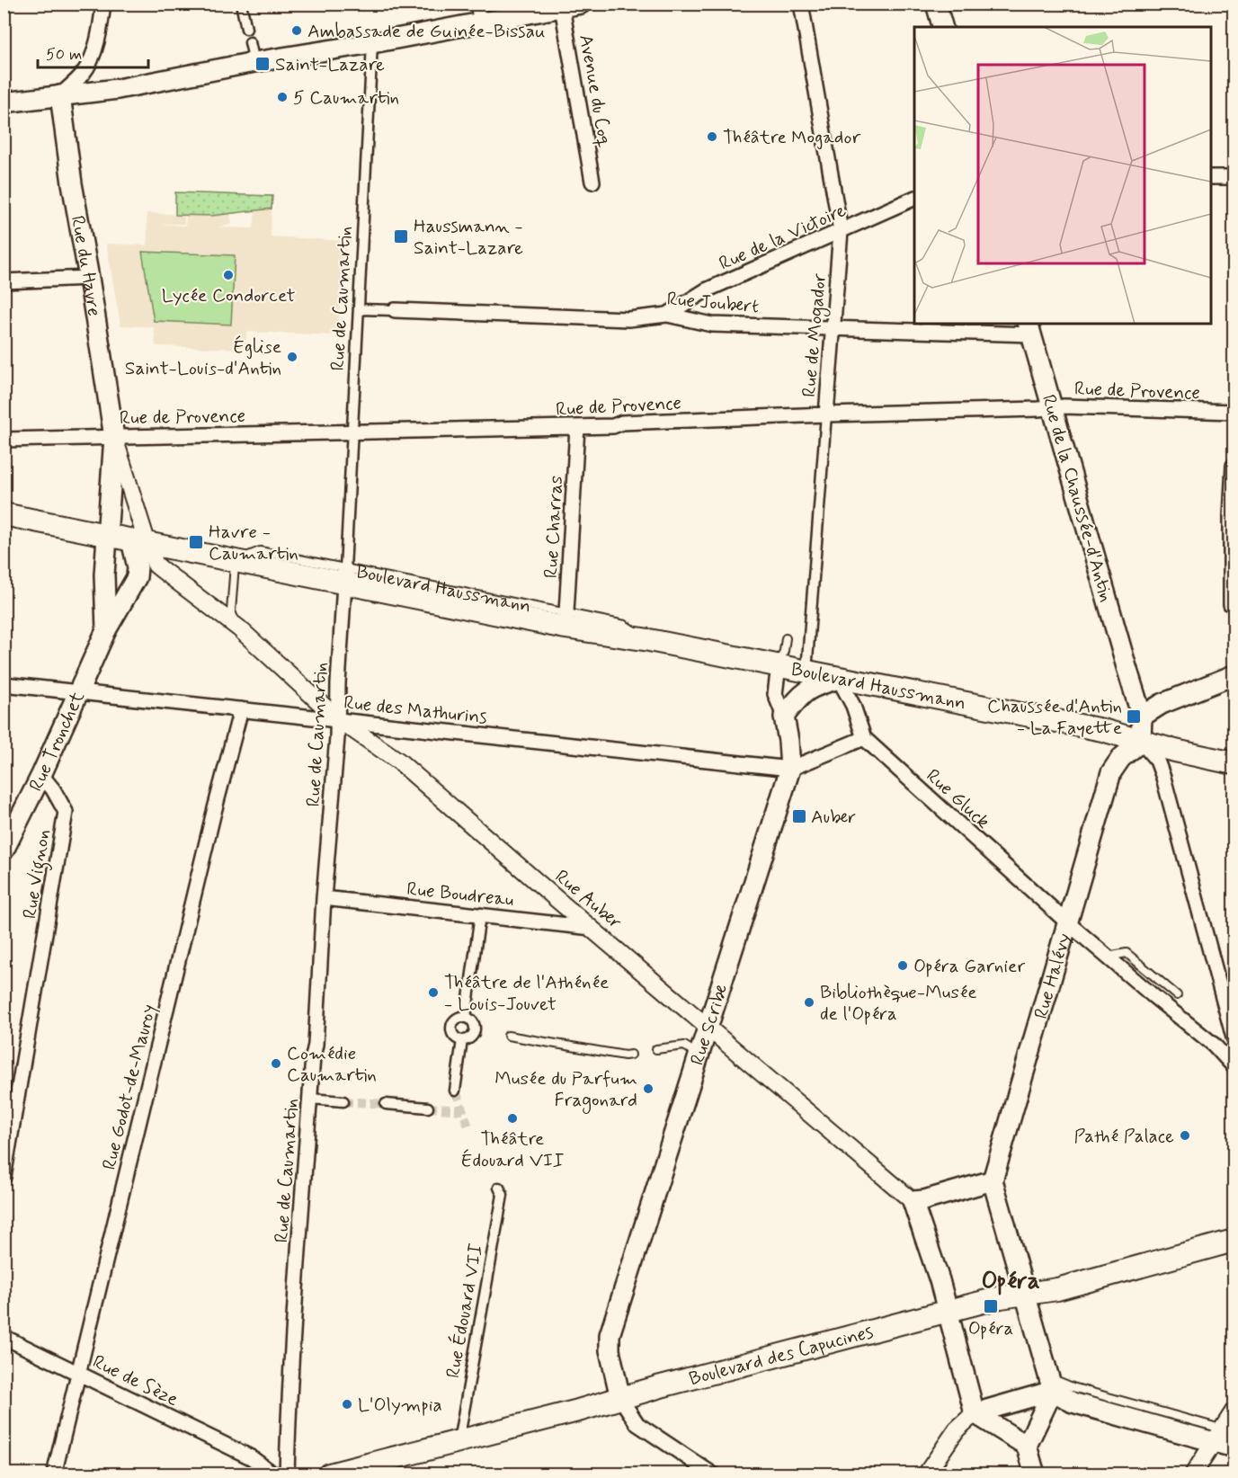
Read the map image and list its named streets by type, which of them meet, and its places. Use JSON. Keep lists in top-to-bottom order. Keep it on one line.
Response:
{"streets":{"main road":["Rue du Havre","Rue de la Chaussée-d'Antin","Boulevard Haussmann","Rue Tronchet","Rue Halévy","Rue Scribe","Boulevard des Capucines"],"street":["Avenue du Coq","Rue de la Victoire","Rue de Caumartin","Rue Joubert","Rue de Mogador","Rue de Provence","Rue Charras","Rue des Mathurins","Rue Gluck","Rue Vignon","Rue Boudreau","Rue Auber","Rue Godot-de-Mauroy","Rue Édouard VII","Rue de Sèze"]},"crossings":[["Rue de la Victoire","Rue Joubert"],["Rue de la Victoire","Rue de Mogador"],["Rue du Havre","Rue de Provence"],["Rue du Havre","Boulevard Haussmann"],["Rue du Havre","Rue Tronchet"],["Rue du Havre","Rue Auber"],["Rue de Caumartin","Rue Joubert"],["Rue de Caumartin","Rue de Provence"],["Rue de Caumartin","Boulevard Haussmann"],["Rue de Caumartin","Rue des Mathurins"],["Rue de Caumartin","Rue Boudreau"],["Rue de Caumartin","Rue Auber"],["Rue Joubert","Rue de Mogador"],["Rue Joubert","Rue de la Chaussée-d'Antin"],["Rue de Mogador","Rue de Provence"],["Rue de Mogador","Boulevard Haussmann"],["Rue de Provence","Rue de la Chaussée-d'Antin"],["Rue de Provence","Rue Charras"],["Rue de la Chaussée-d'Antin","Boulevard Haussmann"],["Rue de la Chaussée-d'Antin","Rue Halévy"],["Rue Charras","Boulevard Haussmann"],["Boulevard Haussmann","Rue Tronchet"],["Boulevard Haussmann","Rue Auber"],["Boulevard Haussmann","Rue Halévy"],["Rue des Mathurins","Rue Tronchet"],["Rue des Mathurins","Rue Auber"],["Rue des Mathurins","Rue Scribe"],["Rue des Mathurins","Rue Godot-de-Mauroy"],["Rue Tronchet","Rue Vignon"],["Rue Gluck","Rue Halévy"],["Rue Boudreau","Rue Auber"],["Rue Auber","Rue Scribe"],["Rue Scribe","Boulevard des Capucines"],["Rue Godot-de-Mauroy","Rue de Sèze"],["Rue Édouard VII","Boulevard des Capucines"]],"districts":["Opéra"],"places":{"other":["Ambassade de Guinée-Bissau","5 Caumartin","Théâtre Mogador","Lycée Condorcet","Église Saint-Louis-d'Antin","Opéra Garnier","Théâtre de l'Athénée - Louis-Jouvet","Bibliothèque-Musée de l'Opéra","Comédie Caumartin","Musée du Parfum Fragonard","Théâtre Édouard VII","Pathé Palace","L'Olympia"],"transit":["Saint-Lazare","Haussmann - Saint-Lazare","Havre - Caumartin","Chaussée d'Antin - La Fayette","Auber","Opéra"]},"scale_bar":"50 m"}
